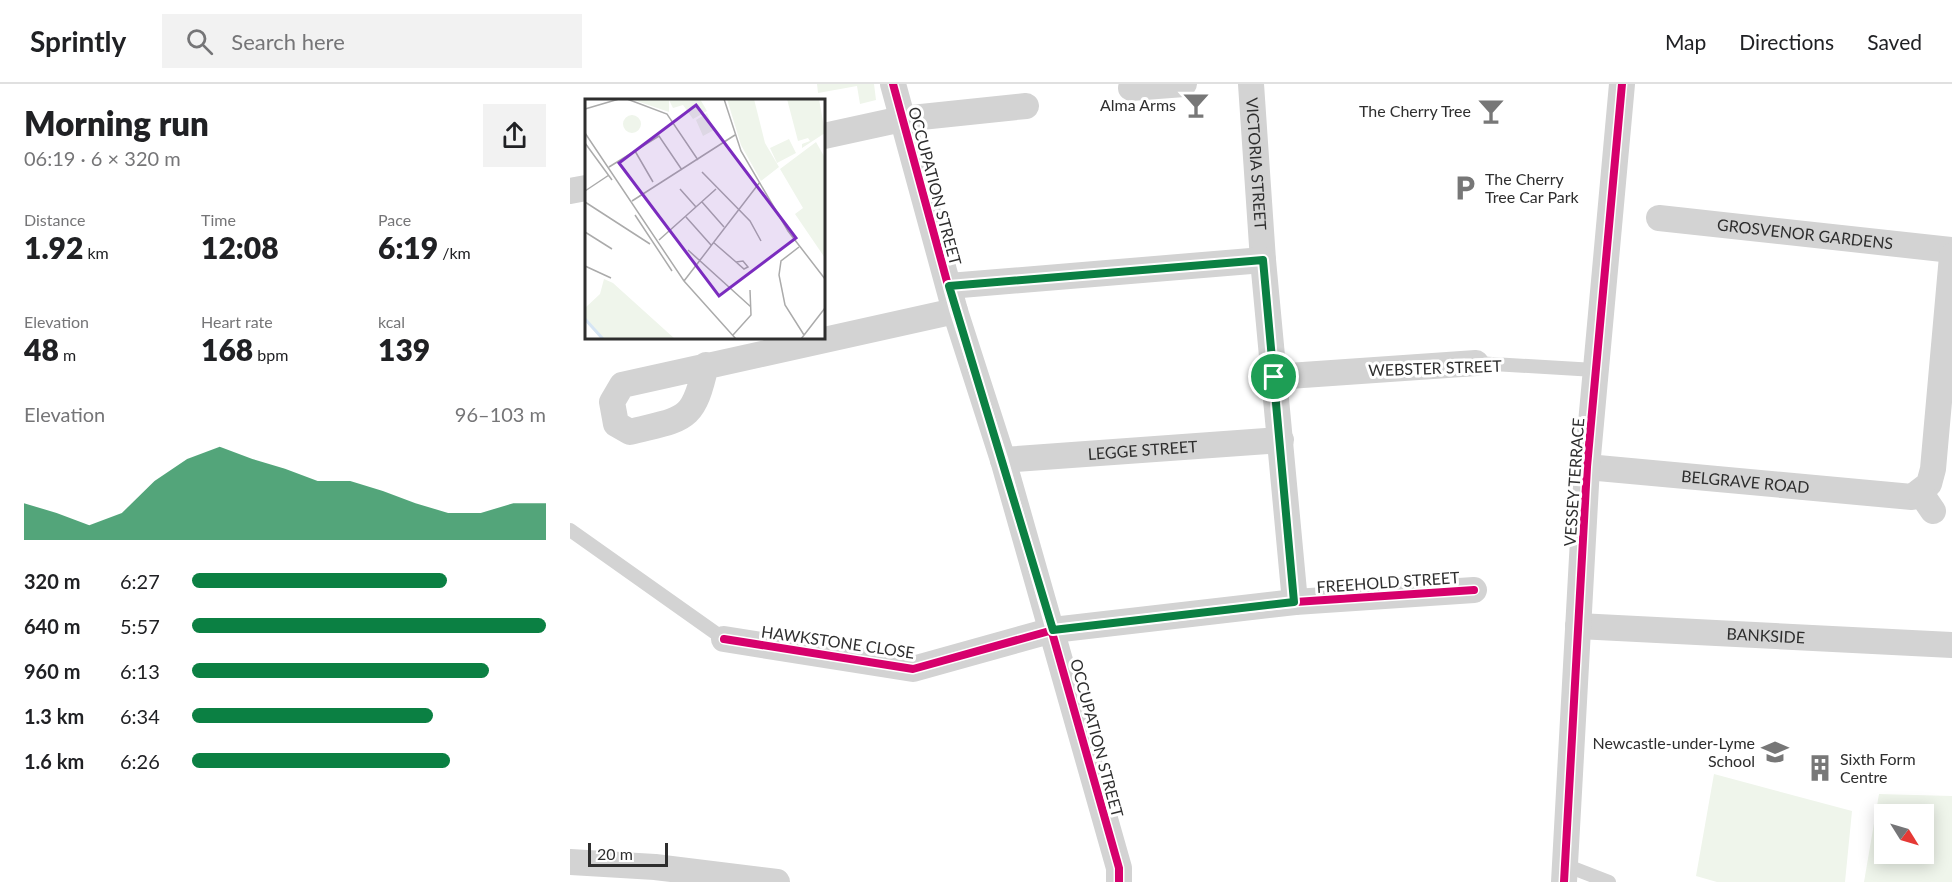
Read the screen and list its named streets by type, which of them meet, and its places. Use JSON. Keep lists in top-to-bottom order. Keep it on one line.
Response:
{"streets":{"street":["VICTORIA STREET","OCCUPATION STREET","GROSVENOR GARDENS","WEBSTER STREET","LEGGE STREET","BELGRAVE ROAD","VESSEY TERRACE","FREEHOLD STREET","BANKSIDE","HAWKSTONE CLOSE"]},"crossings":[["VICTORIA STREET","WEBSTER STREET"],["VICTORIA STREET","LEGGE STREET"],["VICTORIA STREET","FREEHOLD STREET"],["OCCUPATION STREET","LEGGE STREET"],["OCCUPATION STREET","FREEHOLD STREET"],["OCCUPATION STREET","HAWKSTONE CLOSE"],["WEBSTER STREET","VESSEY TERRACE"],["BELGRAVE ROAD","VESSEY TERRACE"],["VESSEY TERRACE","BANKSIDE"],["FREEHOLD STREET","HAWKSTONE CLOSE"]],"places":{"bar":["Alma Arms","The Cherry Tree"],"parking":["The Cherry Tree Car Park"],"school or university":["Newcastle-under-Lyme School"],"building":["Sixth Form Centre"]},"scale_bar":"20 m","north":"bottom right","page":{"header":"Sprintly","search":"Search here","nav":["Map","Directions","Saved"],"heading":["Morning run","06:19 · 6 × 320 m"],"stats":[["Distance","1.92 km"],["Time","12:08"],["Pace","6:19 /km"],["Elevation","48 m"],["Heart rate","168 bpm"],["kcal","139"]],"chart":["Elevation","96–103 m"],"list":[{"name":"320 m","note":"6:27"},{"name":"640 m","note":"5:57"},{"name":"960 m","note":"6:13"},{"name":"1.3 km","note":"6:34"},{"name":"1.6 km","note":"6:26"}],"scale":"20 m"}}
